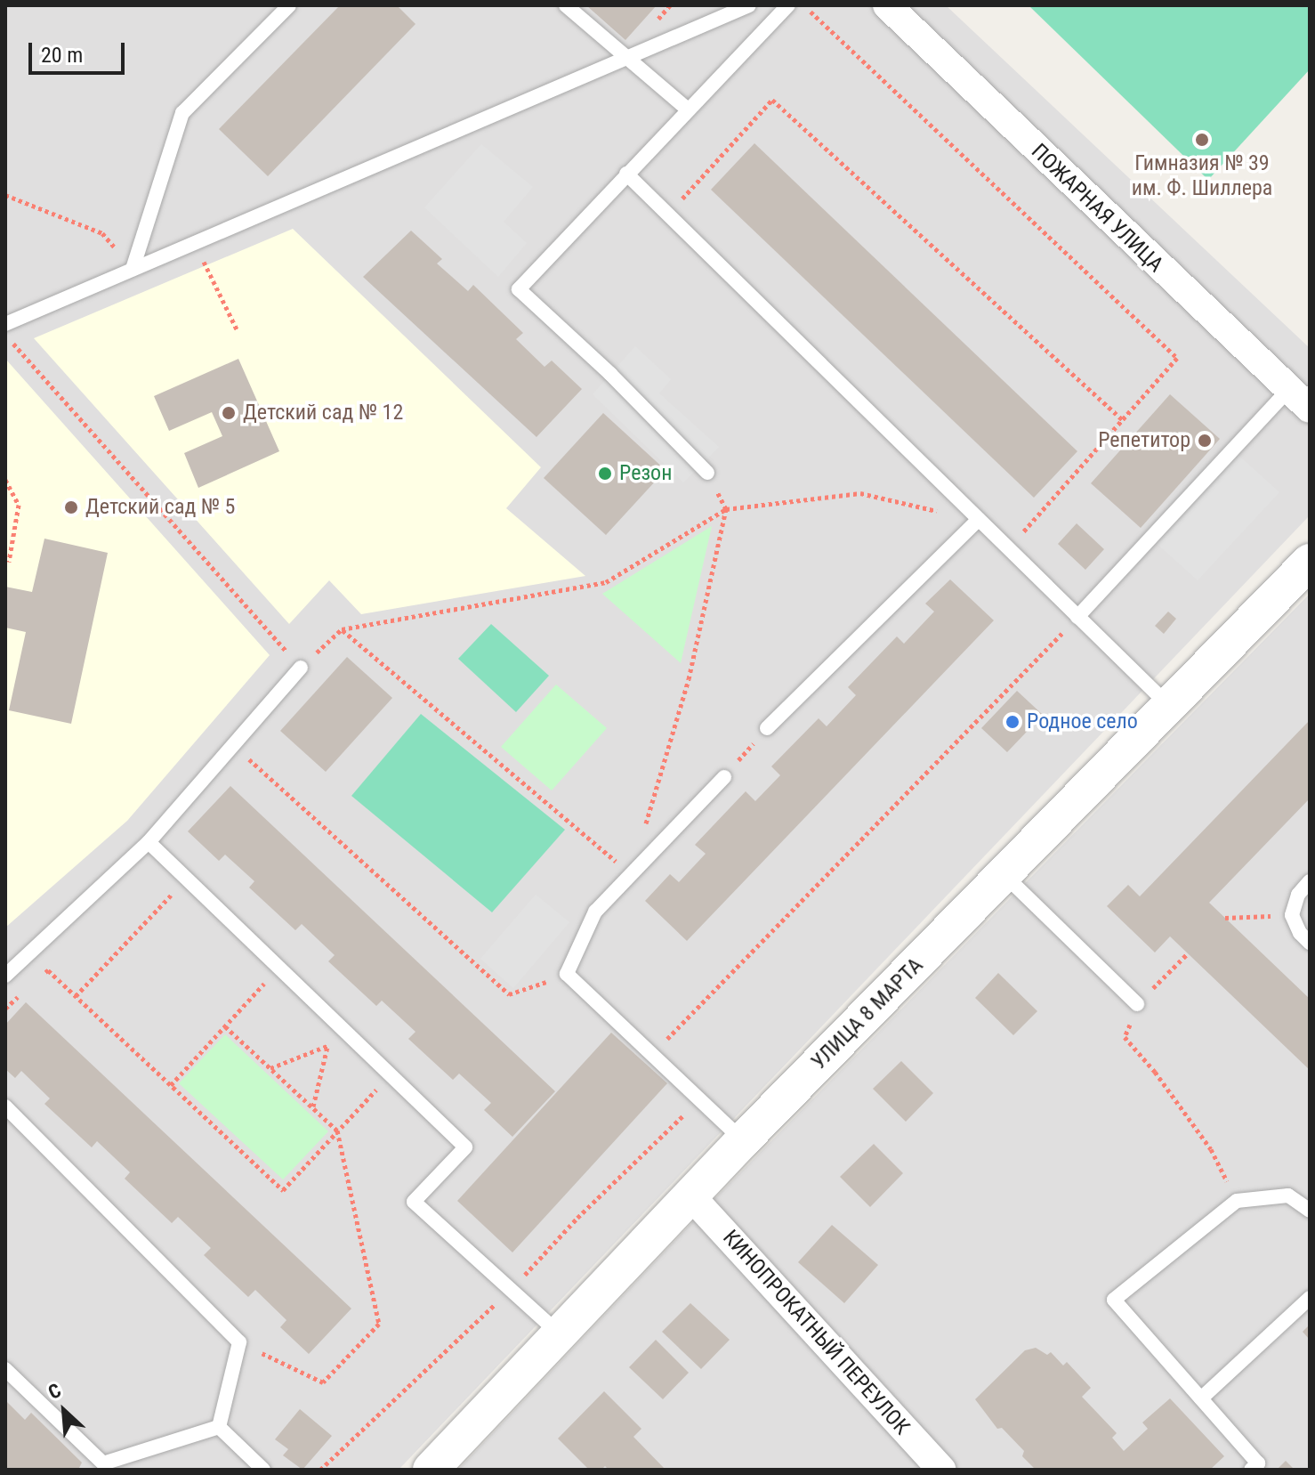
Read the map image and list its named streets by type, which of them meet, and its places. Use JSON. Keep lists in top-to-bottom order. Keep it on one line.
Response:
{"streets":{"street":["ПОЖАРНАЯ УЛИЦА","УЛИЦА 8 МАРТА","КИНОПРОКАТНЫЙ ПЕРЕУЛОК"]},"crossings":[["УЛИЦА 8 МАРТА","КИНОПРОКАТНЫЙ ПЕРЕУЛОК"]],"places":["Гимназия № 39 им. Ф. Шиллера","Детский сад № 12","Репетитор","Резон","Детский сад № 5","Родное село"],"scale_bar":"20 m","north":"top left"}
